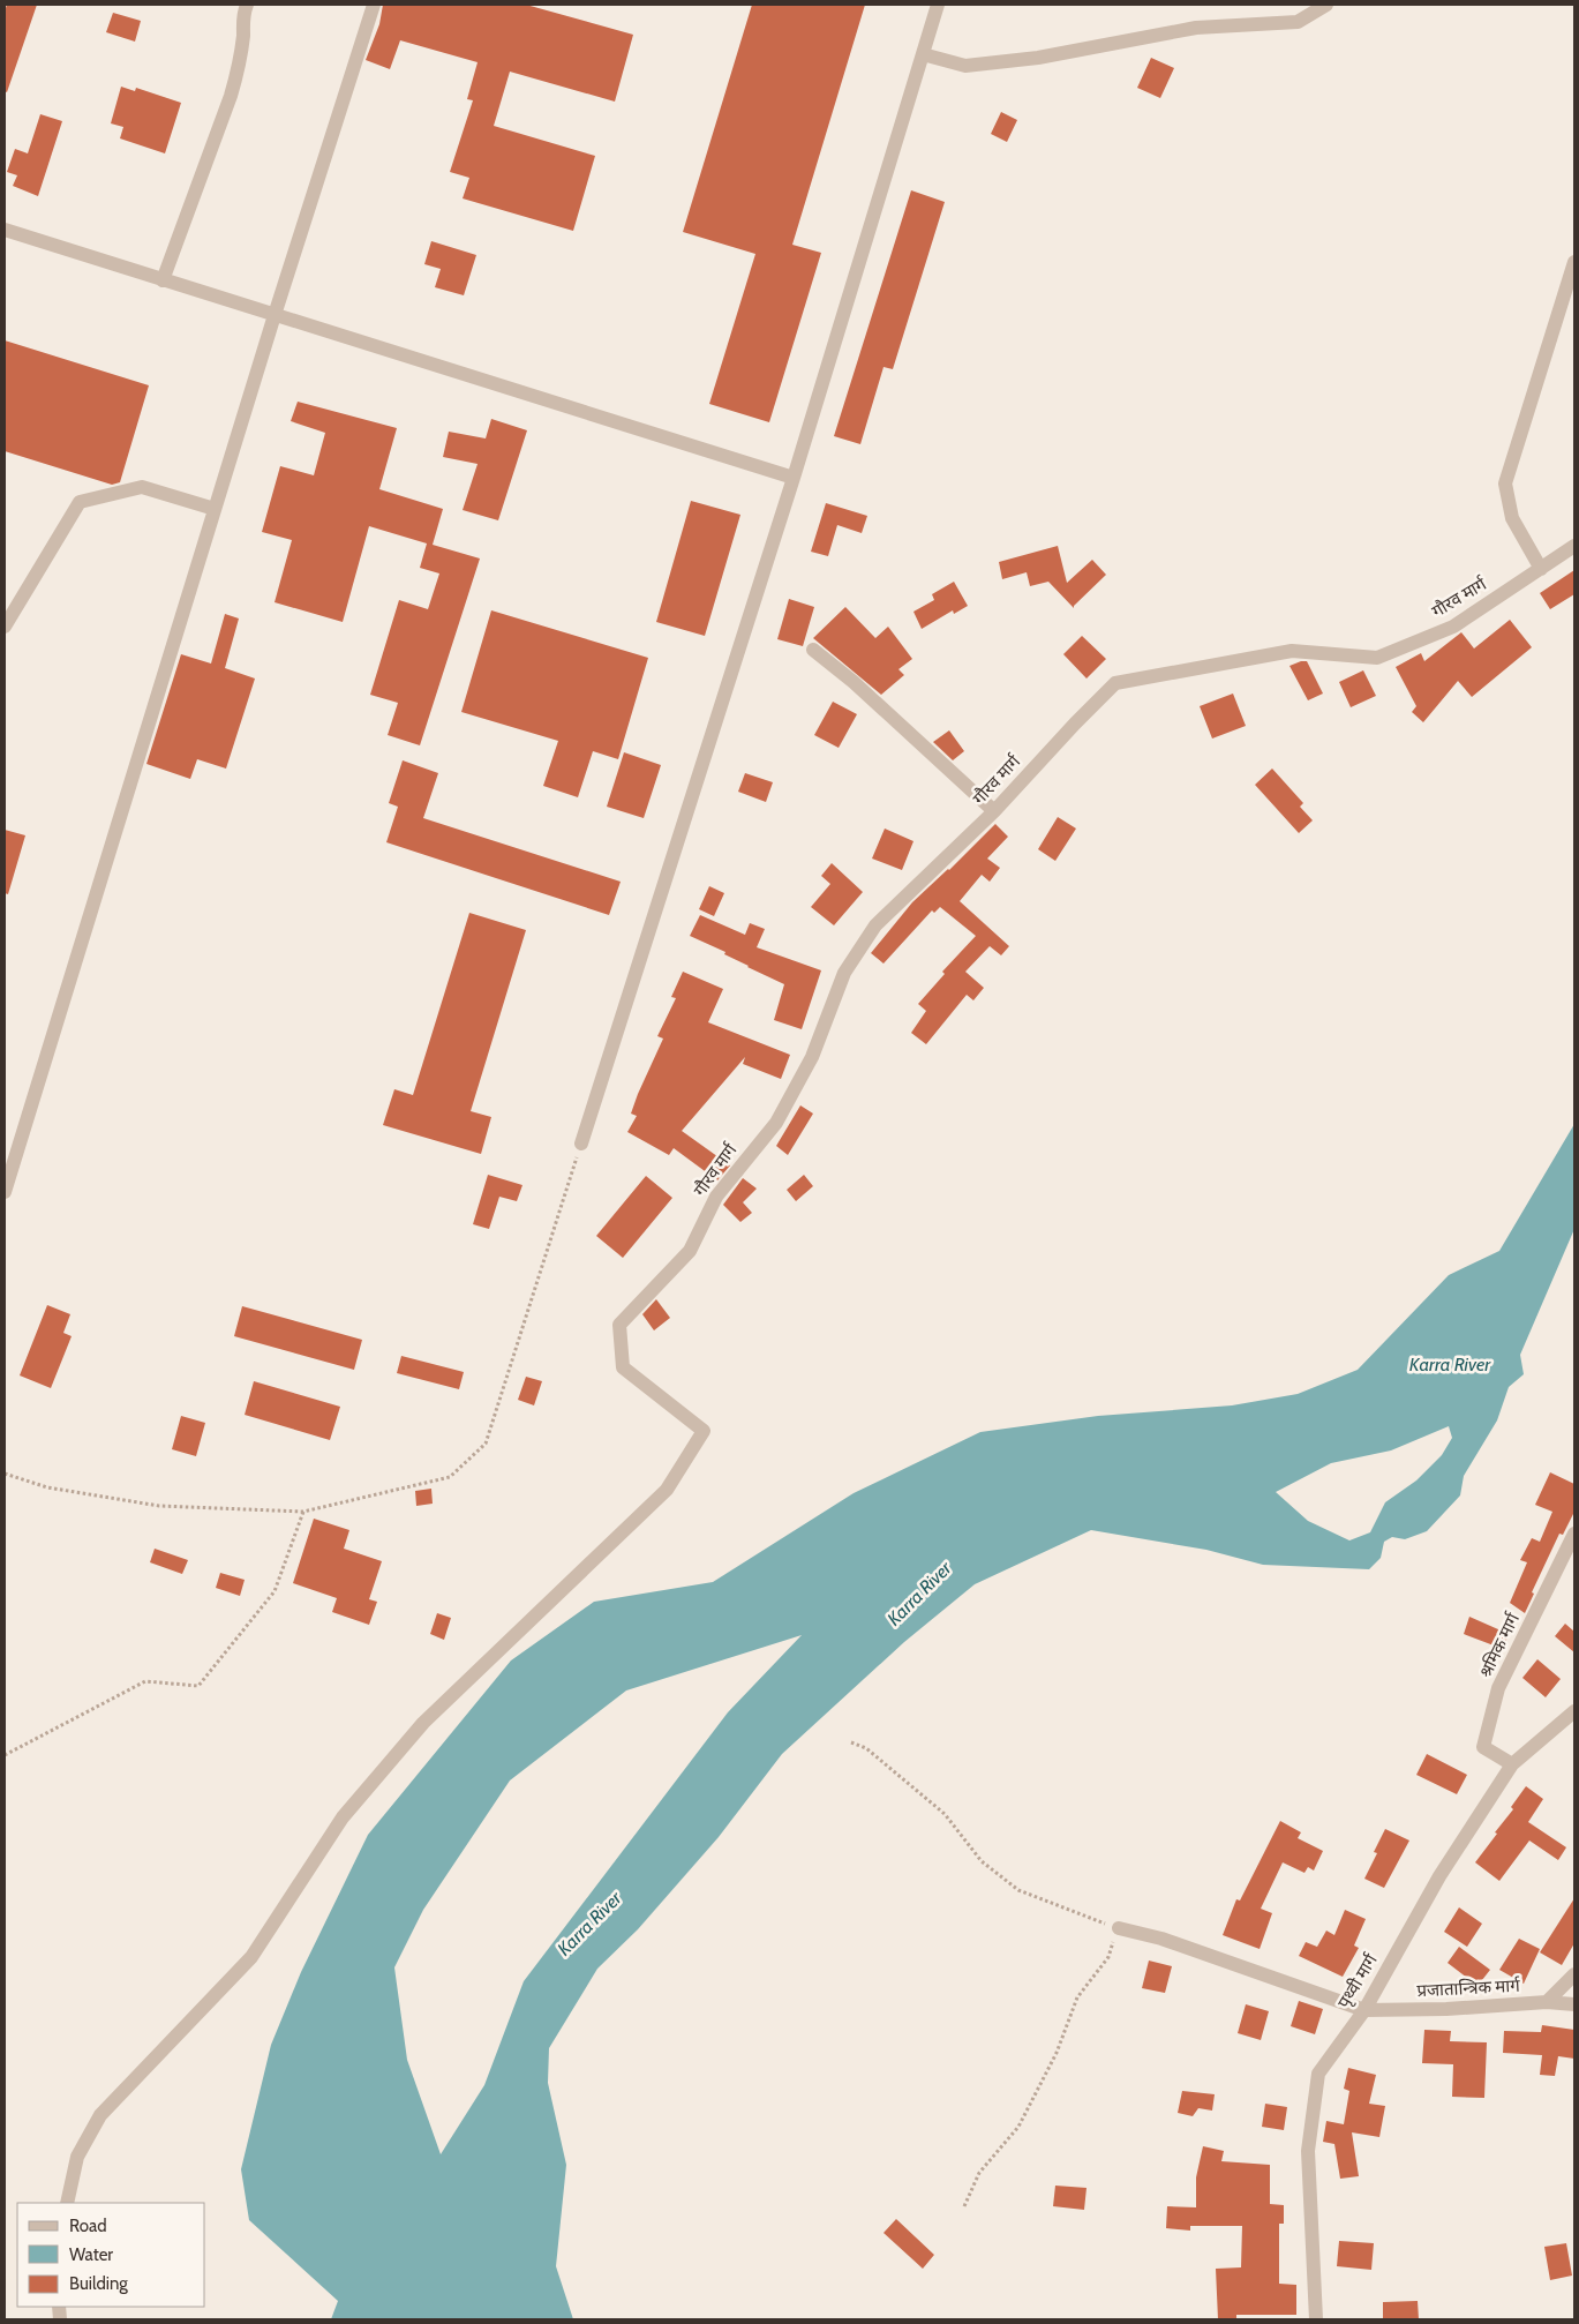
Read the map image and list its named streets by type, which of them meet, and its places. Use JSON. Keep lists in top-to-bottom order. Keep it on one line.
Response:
{"streets":{"street":["गौरव मार्ग","श्रमिक मार्ग","पृथ्वी मार्ग","प्रजातान्त्रिक मार्ग"]},"crossings":[["श्रमिक मार्ग","पृथ्वी मार्ग"],["पृथ्वी मार्ग","प्रजातान्त्रिक मार्ग"]],"water":["Karra River"],"legend":["Road","Water","Building"]}
